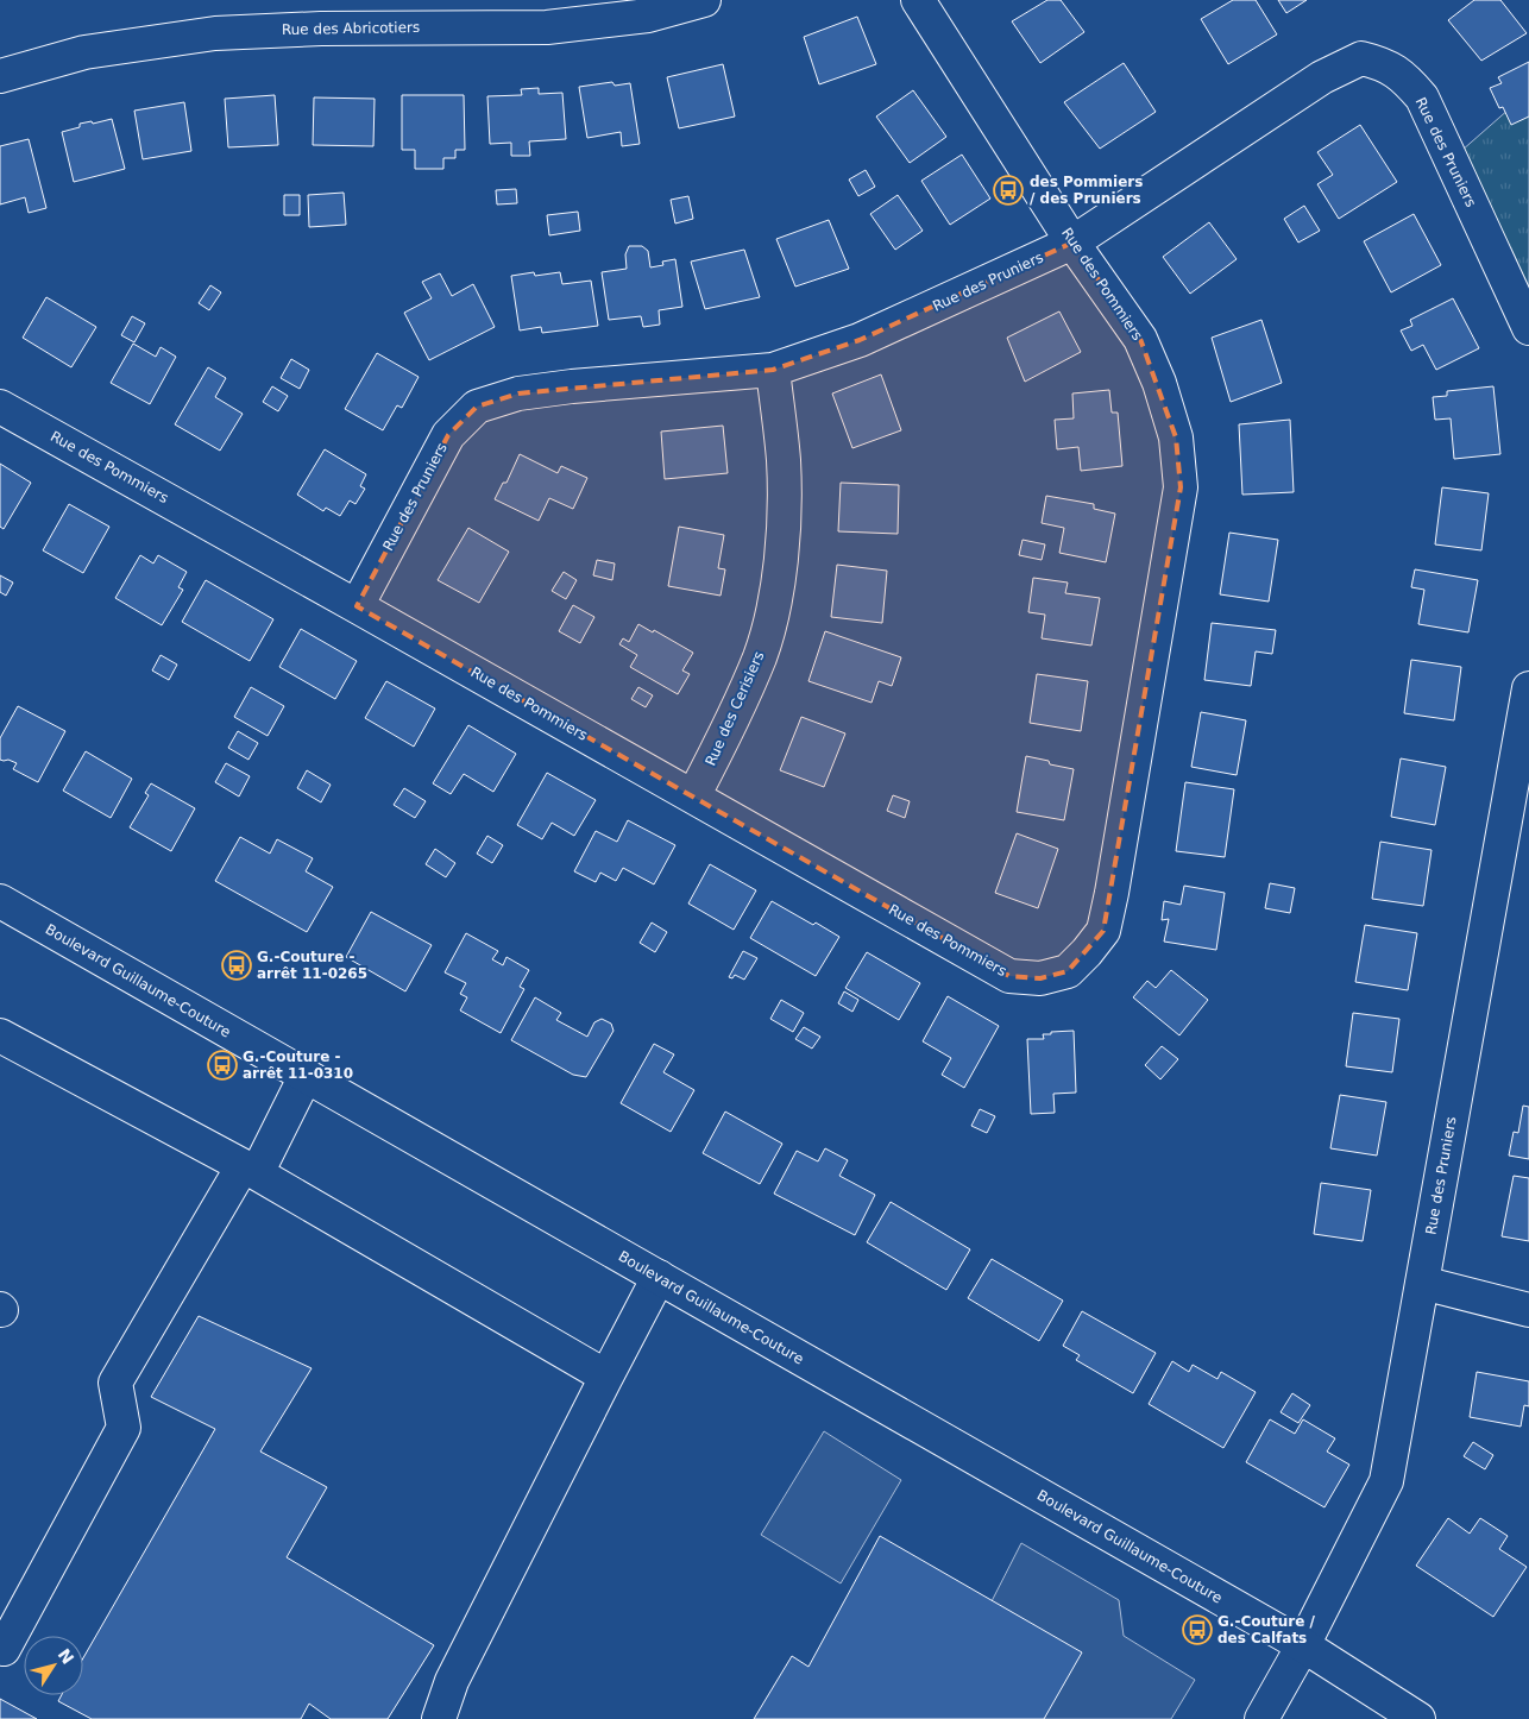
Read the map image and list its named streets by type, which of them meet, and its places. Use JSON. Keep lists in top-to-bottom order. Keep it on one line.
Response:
{"streets":{"street":["Rue des Abricotiers","Rue des Pruniers","Rue des Pommiers","Rue des Cerisiers","Boulevard Guillaume-Couture"]},"crossings":[["Rue des Pruniers","Rue des Pommiers"],["Rue des Pruniers","Rue des Cerisiers"],["Rue des Pruniers","Boulevard Guillaume-Couture"],["Rue des Pommiers","Rue des Cerisiers"]],"places":{"bus stop":["des Pommiers / des Pruniers","G.-Couture - arrêt 11-0265","G.-Couture - arrêt 11-0310","G.-Couture / des Calfats"]},"north":"top right"}
